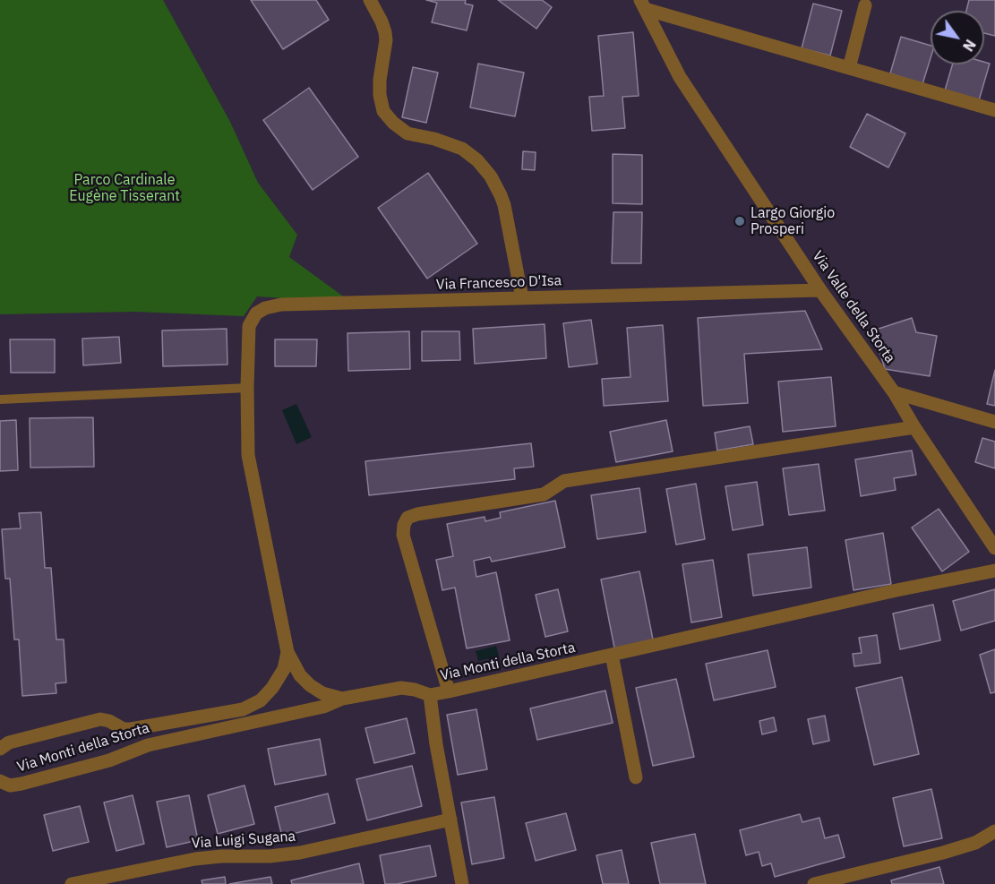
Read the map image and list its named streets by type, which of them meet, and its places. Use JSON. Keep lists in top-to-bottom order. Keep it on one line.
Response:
{"streets":{"street":["Via Francesco D'Isa","Via Valle della Storta","Via Monti della Storta","Via Luigi Sugana"]},"crossings":[["Via Francesco D'Isa","Via Valle della Storta"],["Via Francesco D'Isa","Via Monti della Storta"]],"parks":["Parco Cardinale Eugène Tisserant"],"places":["Largo Giorgio Prosperi"],"north":"bottom right"}
